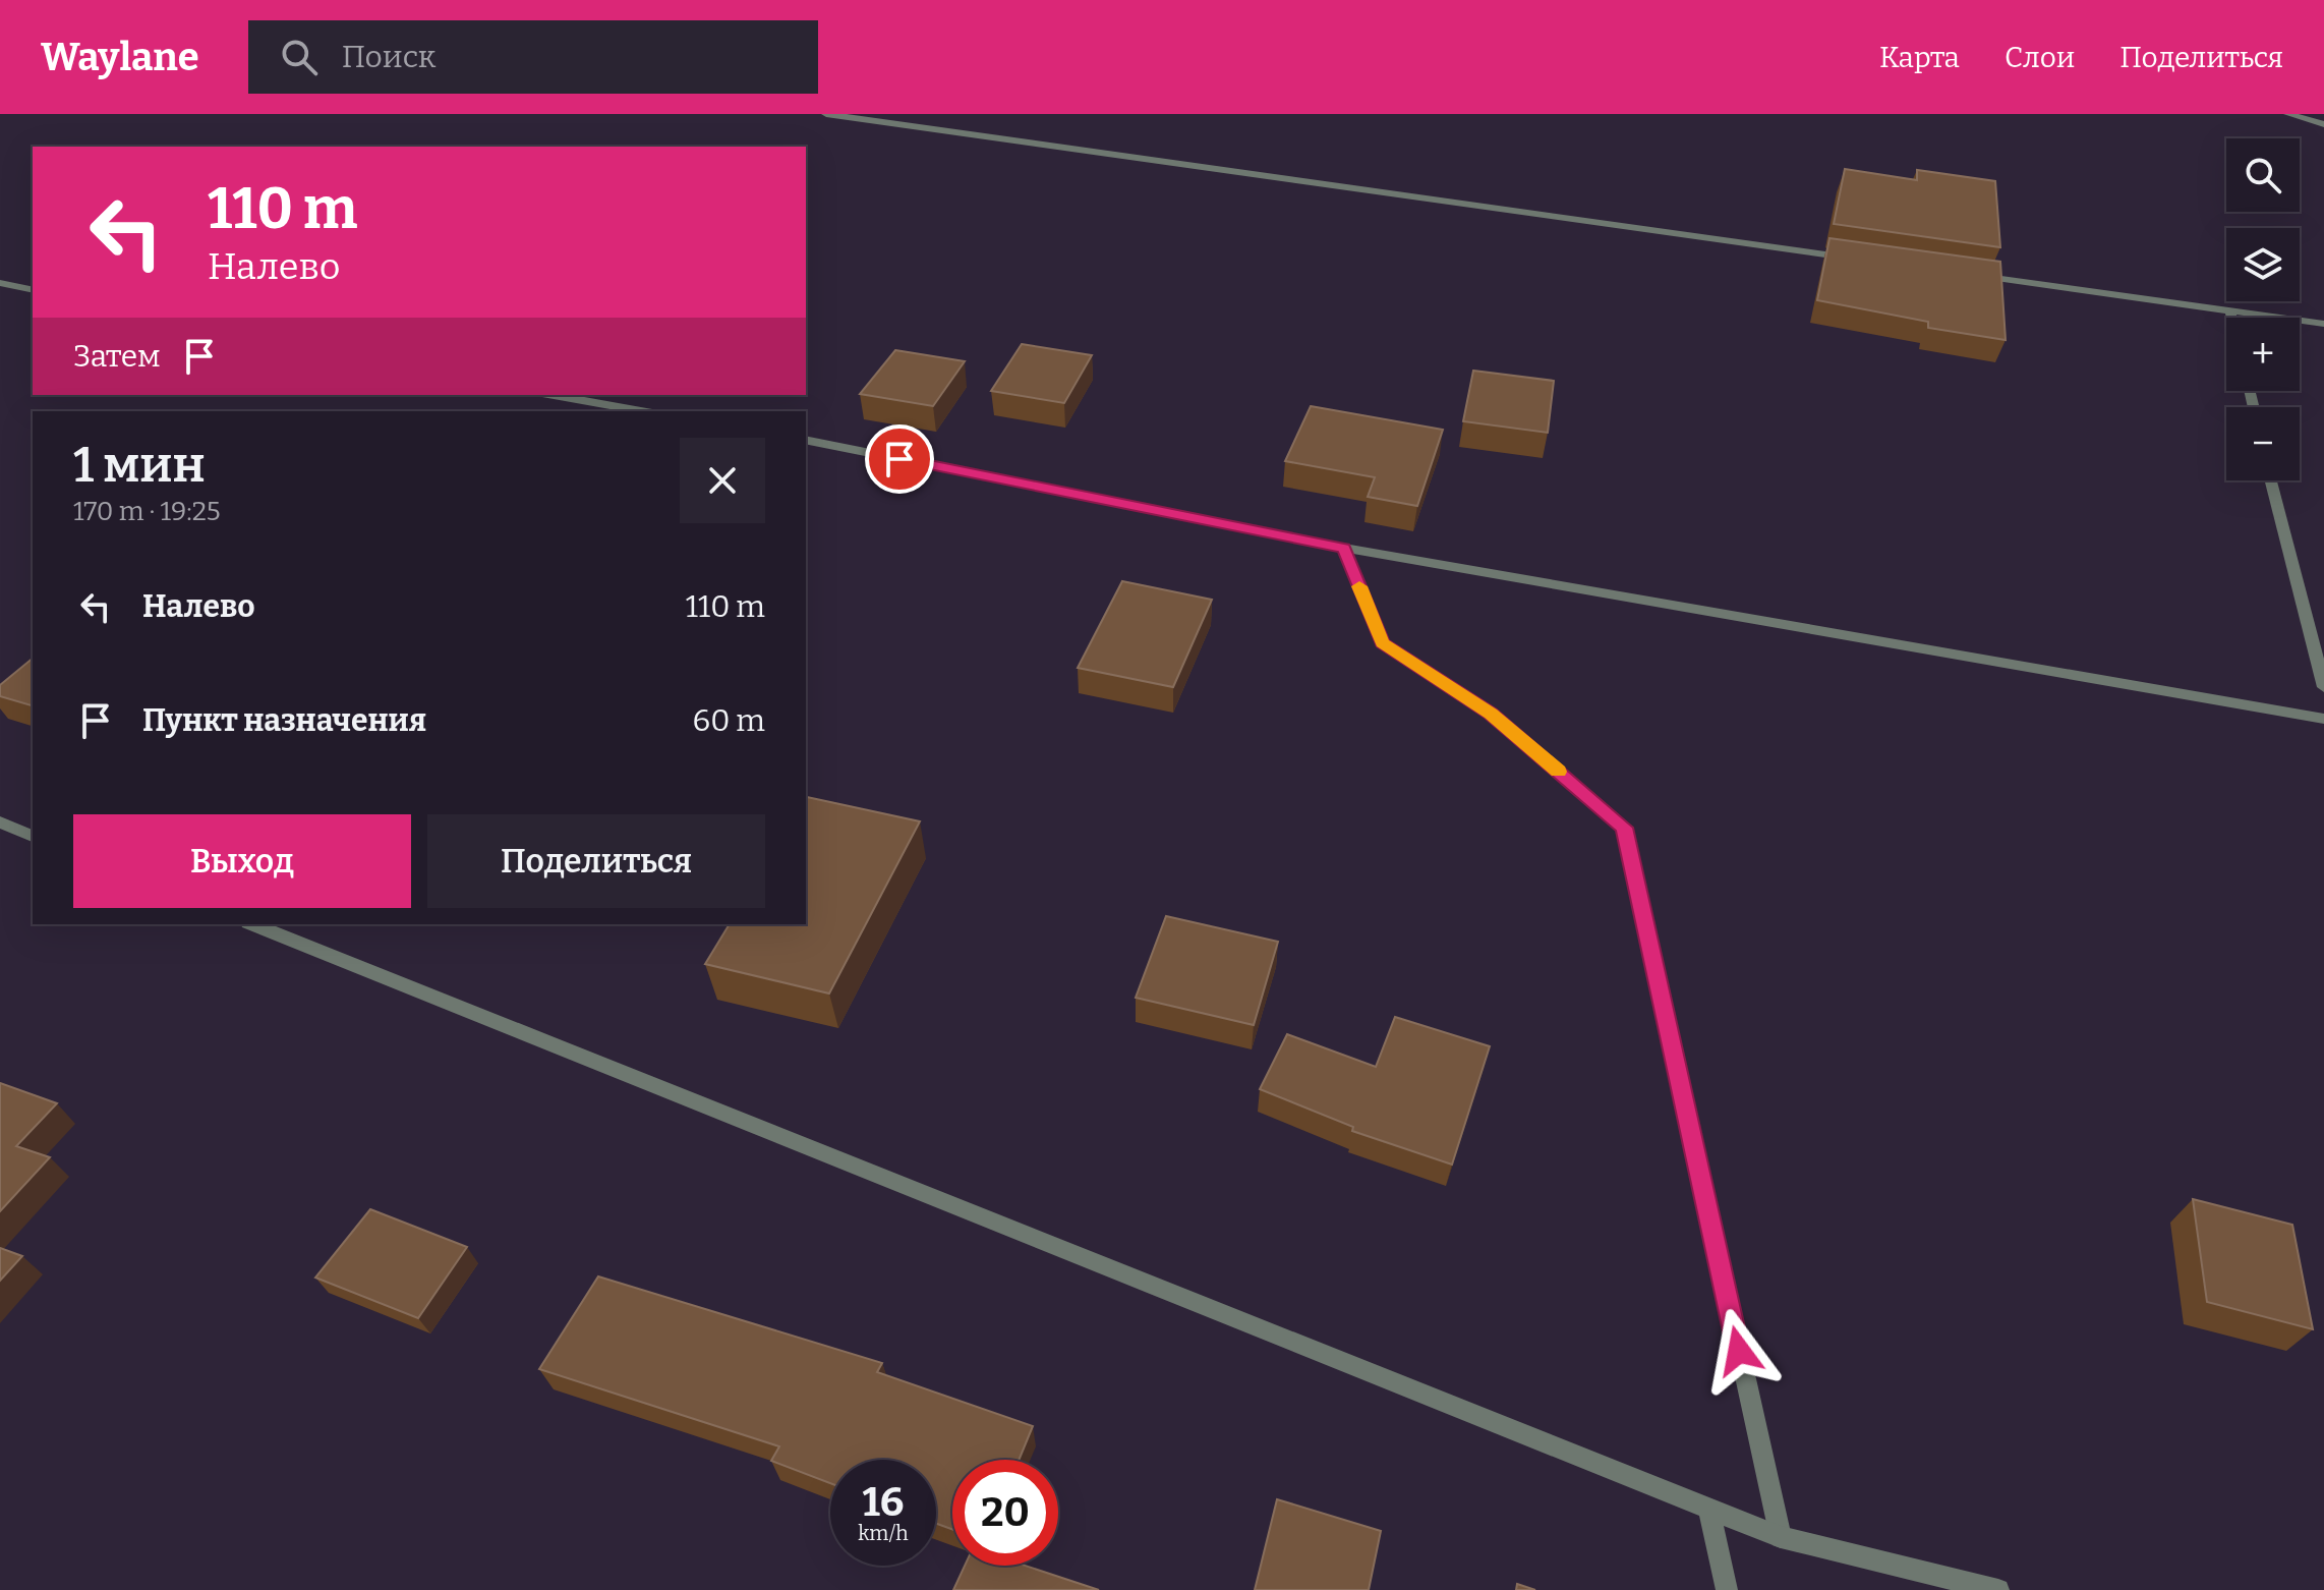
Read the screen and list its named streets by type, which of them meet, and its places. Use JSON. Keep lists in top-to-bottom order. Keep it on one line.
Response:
{"page":{"header":"Waylane","search":"Поиск","nav":["Карта","Слои","Поделиться"],"map_buttons":["+","−"],"turn":["110 m","Налево"],"then":"Затем","heading":["1 мин","170 m · 19:25"],"list":[{"name":"Налево","value":"110 m"},{"name":"Пункт назначения","value":"60 m"}],"buttons":["Выход","Поделиться"],"speed":"16 km/h","limit":"20"}}
